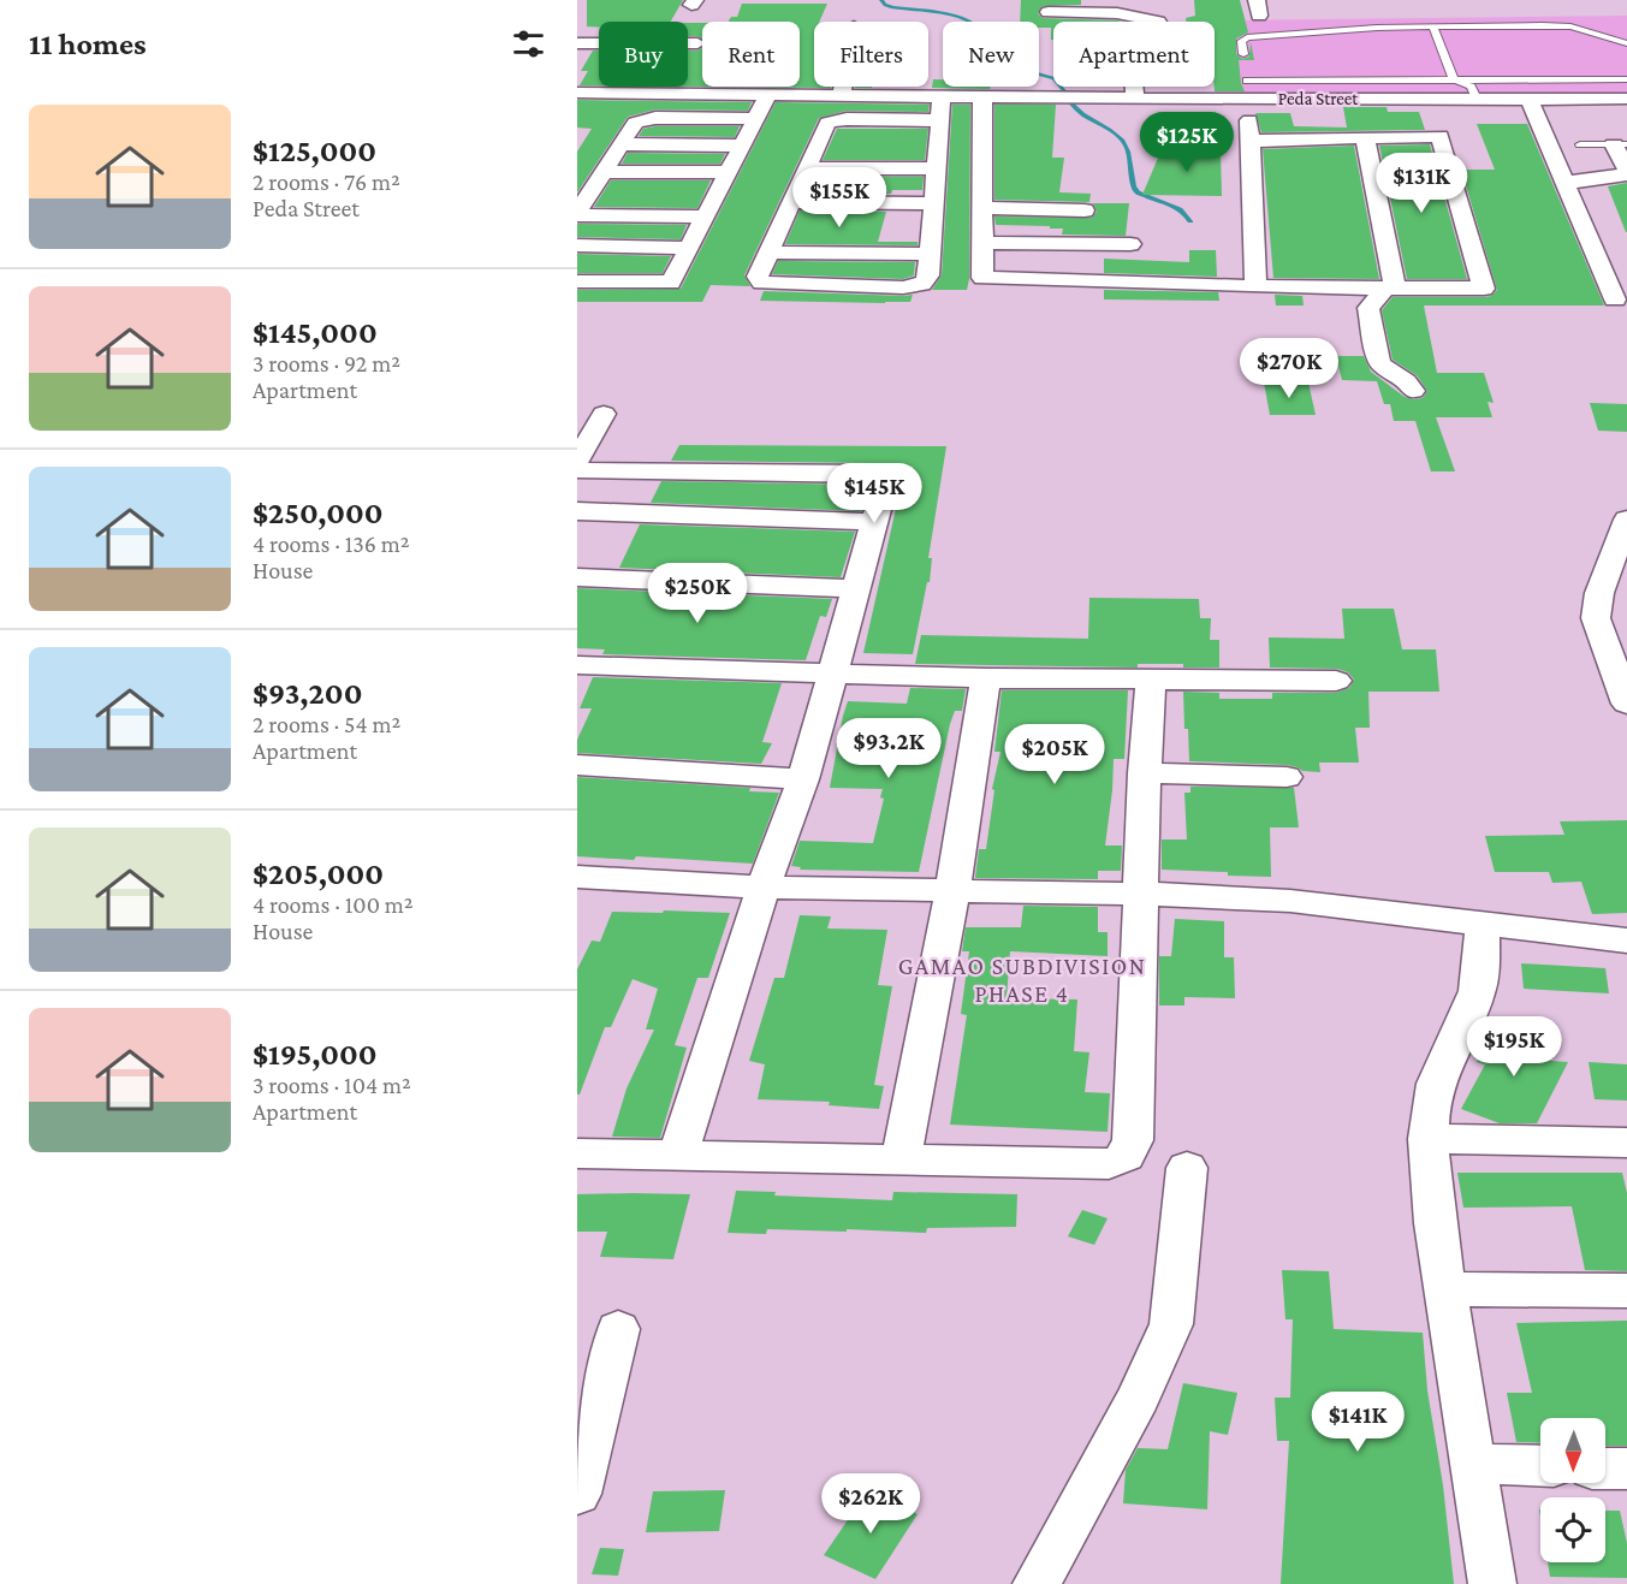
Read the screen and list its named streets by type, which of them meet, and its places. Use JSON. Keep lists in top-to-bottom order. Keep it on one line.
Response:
{"streets":{"street":["Peda Street"]},"districts":["GAMAO SUBDIVISION PHASE 4"],"north":"bottom","page":{"heading":"11 homes","chip":["Buy","Rent","Filters","New","Apartment"],"list":[{"name":"$125,000","note":"2 rooms · 76 m² · Peda Street"},{"name":"$145,000","note":"3 rooms · 92 m² · Apartment"},{"name":"$250,000","note":"4 rooms · 136 m² · House"},{"name":"$93,200","note":"2 rooms · 54 m² · Apartment"},{"name":"$205,000","note":"4 rooms · 100 m² · House"},{"name":"$195,000","note":"3 rooms · 104 m² · Apartment"}],"price":["$125K","$131K","$155K","$270K","$145K","$250K","$93.2K","$205K","$195K","$141K","$262K"]}}
